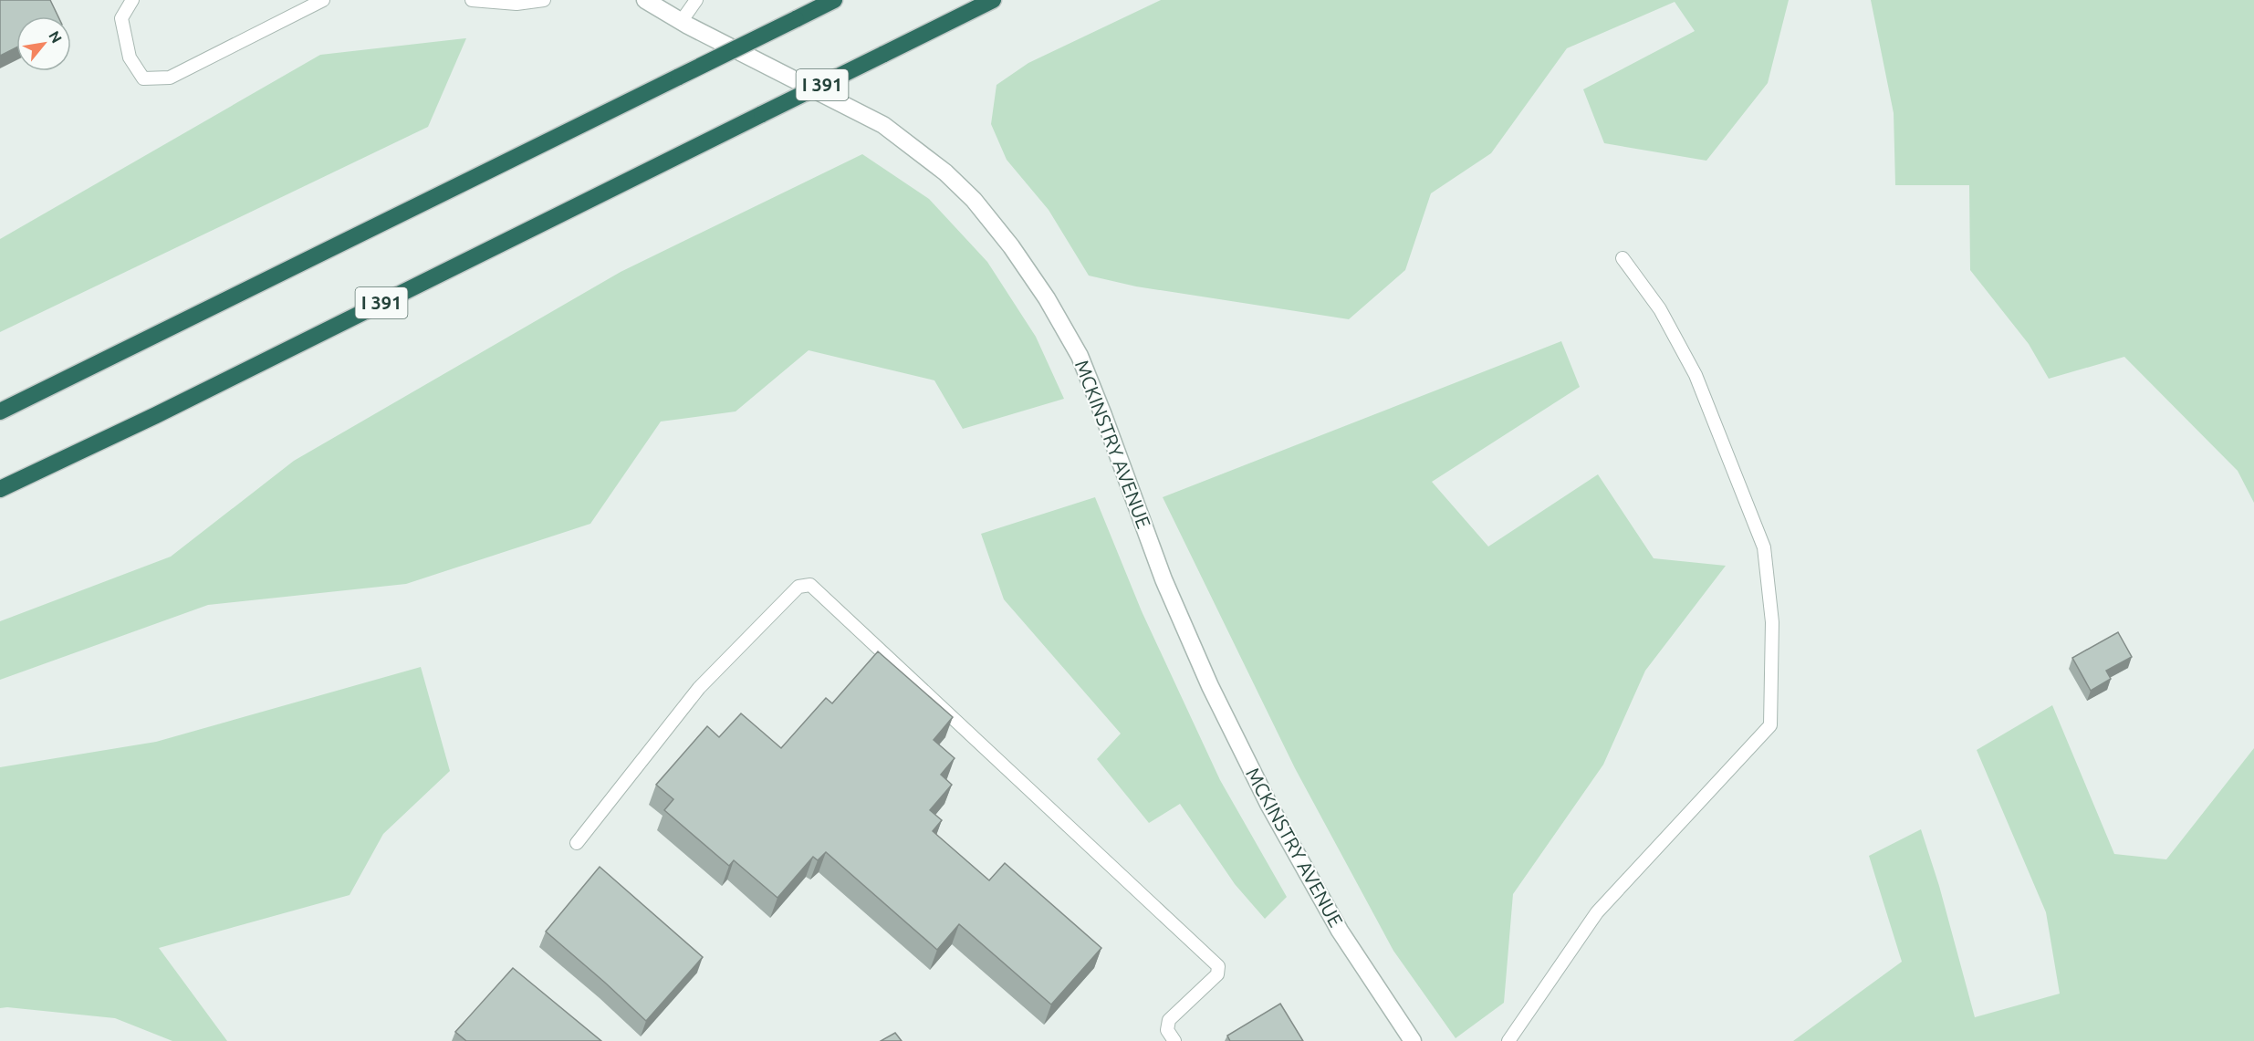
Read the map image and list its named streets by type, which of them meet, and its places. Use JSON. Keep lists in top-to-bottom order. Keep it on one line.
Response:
{"streets":{"highway":["I 391"],"street":["MCKINSTRY AVENUE"]},"north":"top right"}
